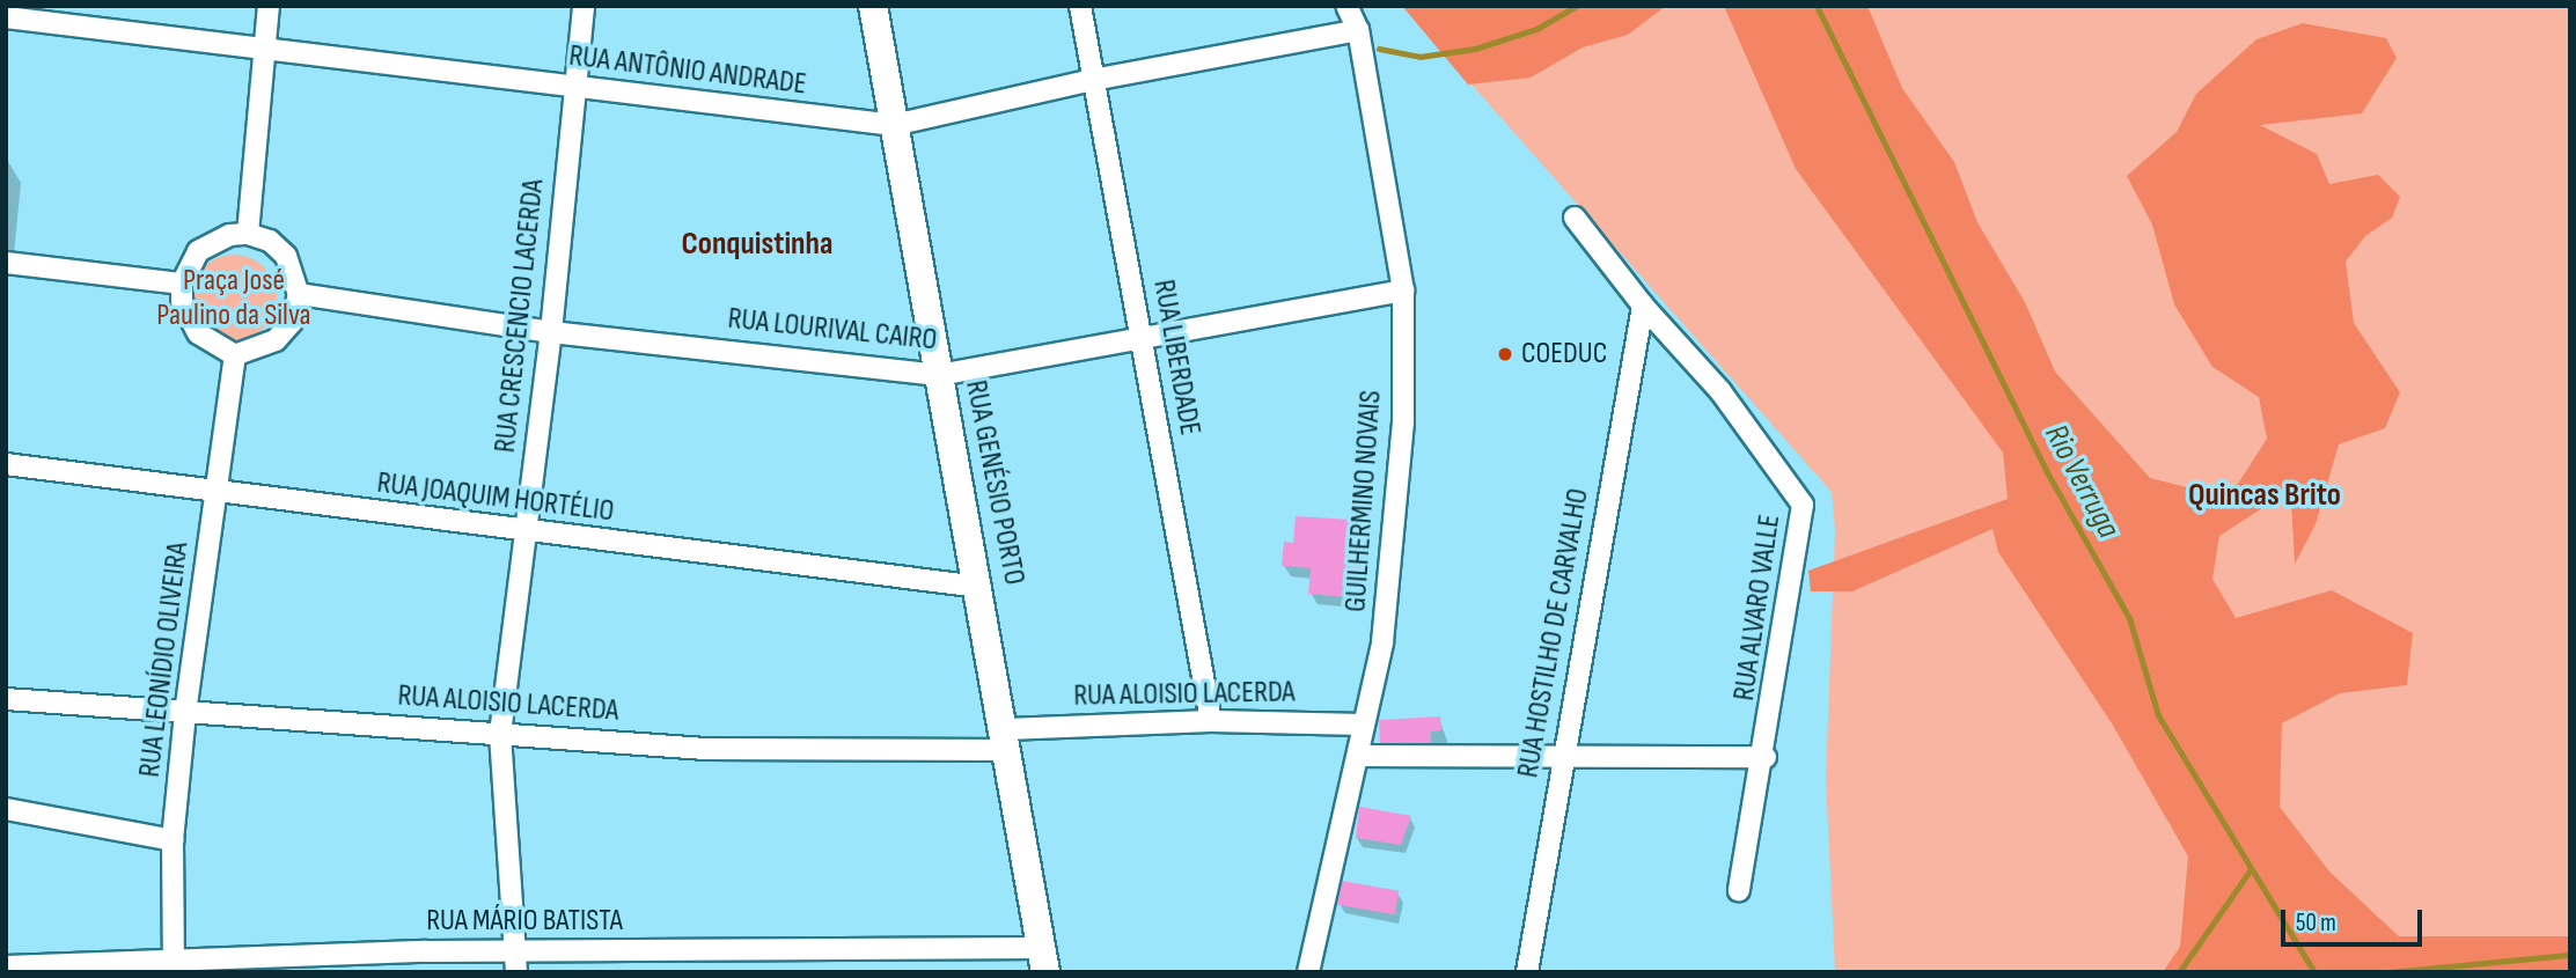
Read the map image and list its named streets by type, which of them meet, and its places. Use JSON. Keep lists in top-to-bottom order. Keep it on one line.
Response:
{"streets":{"street":["RUA ANTÔNIO ANDRADE","RUA CRESCENCIO LACERDA","RUA LOURIVAL CAIRO","RUA LIBERDADE","RUA GENÉSIO PORTO","RUA JOAQUIM HORTÉLIO","GUILHERMINO NOVAIS","RUA ALVARO VALLE","RUA HOSTILHO DE CARVALHO","RUA LEONÍDIO OLIVEIRA","RUA ALOISIO LACERDA","RUA MÁRIO BATISTA"]},"crossings":[["RUA ANTÔNIO ANDRADE","RUA CRESCENCIO LACERDA"],["RUA ANTÔNIO ANDRADE","RUA LIBERDADE"],["RUA ANTÔNIO ANDRADE","RUA GENÉSIO PORTO"],["RUA ANTÔNIO ANDRADE","GUILHERMINO NOVAIS"],["RUA CRESCENCIO LACERDA","RUA LOURIVAL CAIRO"],["RUA CRESCENCIO LACERDA","RUA JOAQUIM HORTÉLIO"],["RUA CRESCENCIO LACERDA","RUA ALOISIO LACERDA"],["RUA CRESCENCIO LACERDA","RUA MÁRIO BATISTA"],["RUA LOURIVAL CAIRO","RUA LIBERDADE"],["RUA LOURIVAL CAIRO","RUA GENÉSIO PORTO"],["RUA LOURIVAL CAIRO","GUILHERMINO NOVAIS"],["RUA LOURIVAL CAIRO","RUA LEONÍDIO OLIVEIRA"],["RUA LIBERDADE","RUA ALOISIO LACERDA"],["RUA GENÉSIO PORTO","RUA JOAQUIM HORTÉLIO"],["RUA GENÉSIO PORTO","RUA ALOISIO LACERDA"],["RUA GENÉSIO PORTO","RUA MÁRIO BATISTA"],["RUA JOAQUIM HORTÉLIO","RUA LEONÍDIO OLIVEIRA"],["GUILHERMINO NOVAIS","RUA ALOISIO LACERDA"],["RUA ALVARO VALLE","RUA HOSTILHO DE CARVALHO"],["RUA LEONÍDIO OLIVEIRA","RUA ALOISIO LACERDA"],["RUA LEONÍDIO OLIVEIRA","RUA MÁRIO BATISTA"]],"districts":["Conquistinha","Quincas Brito"],"water":["Rio Verruga"],"parks":["Praça José Paulino da Silva"],"places":["COEDUC"],"scale_bar":"50 m"}
